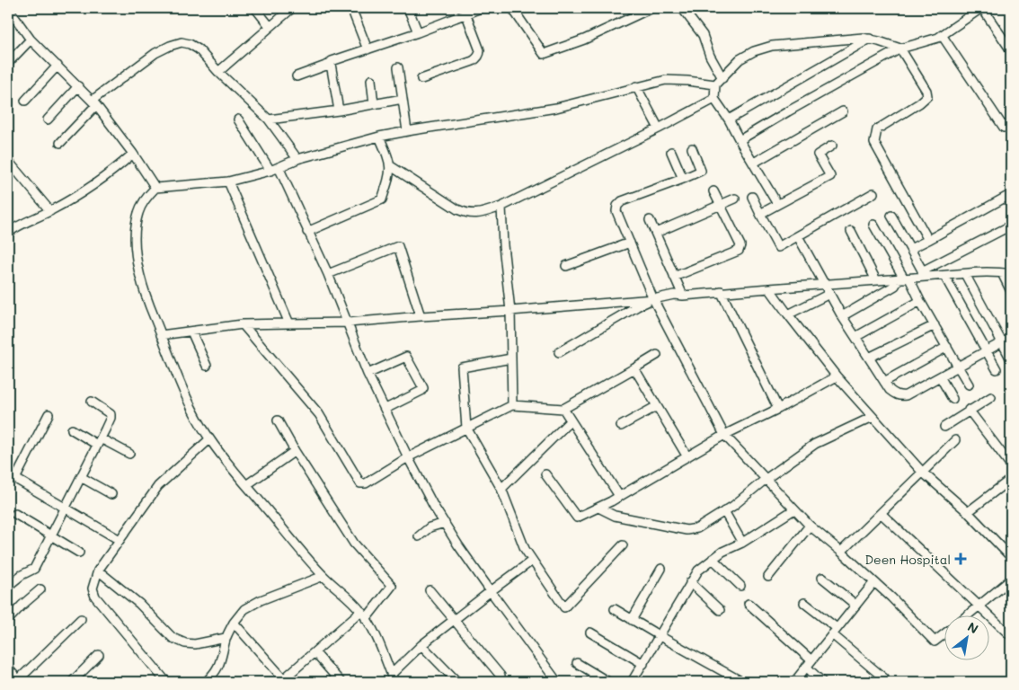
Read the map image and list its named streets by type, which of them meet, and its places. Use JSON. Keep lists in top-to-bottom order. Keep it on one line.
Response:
{"places":{"health":["Deen Hospital"]},"north":"top right"}
